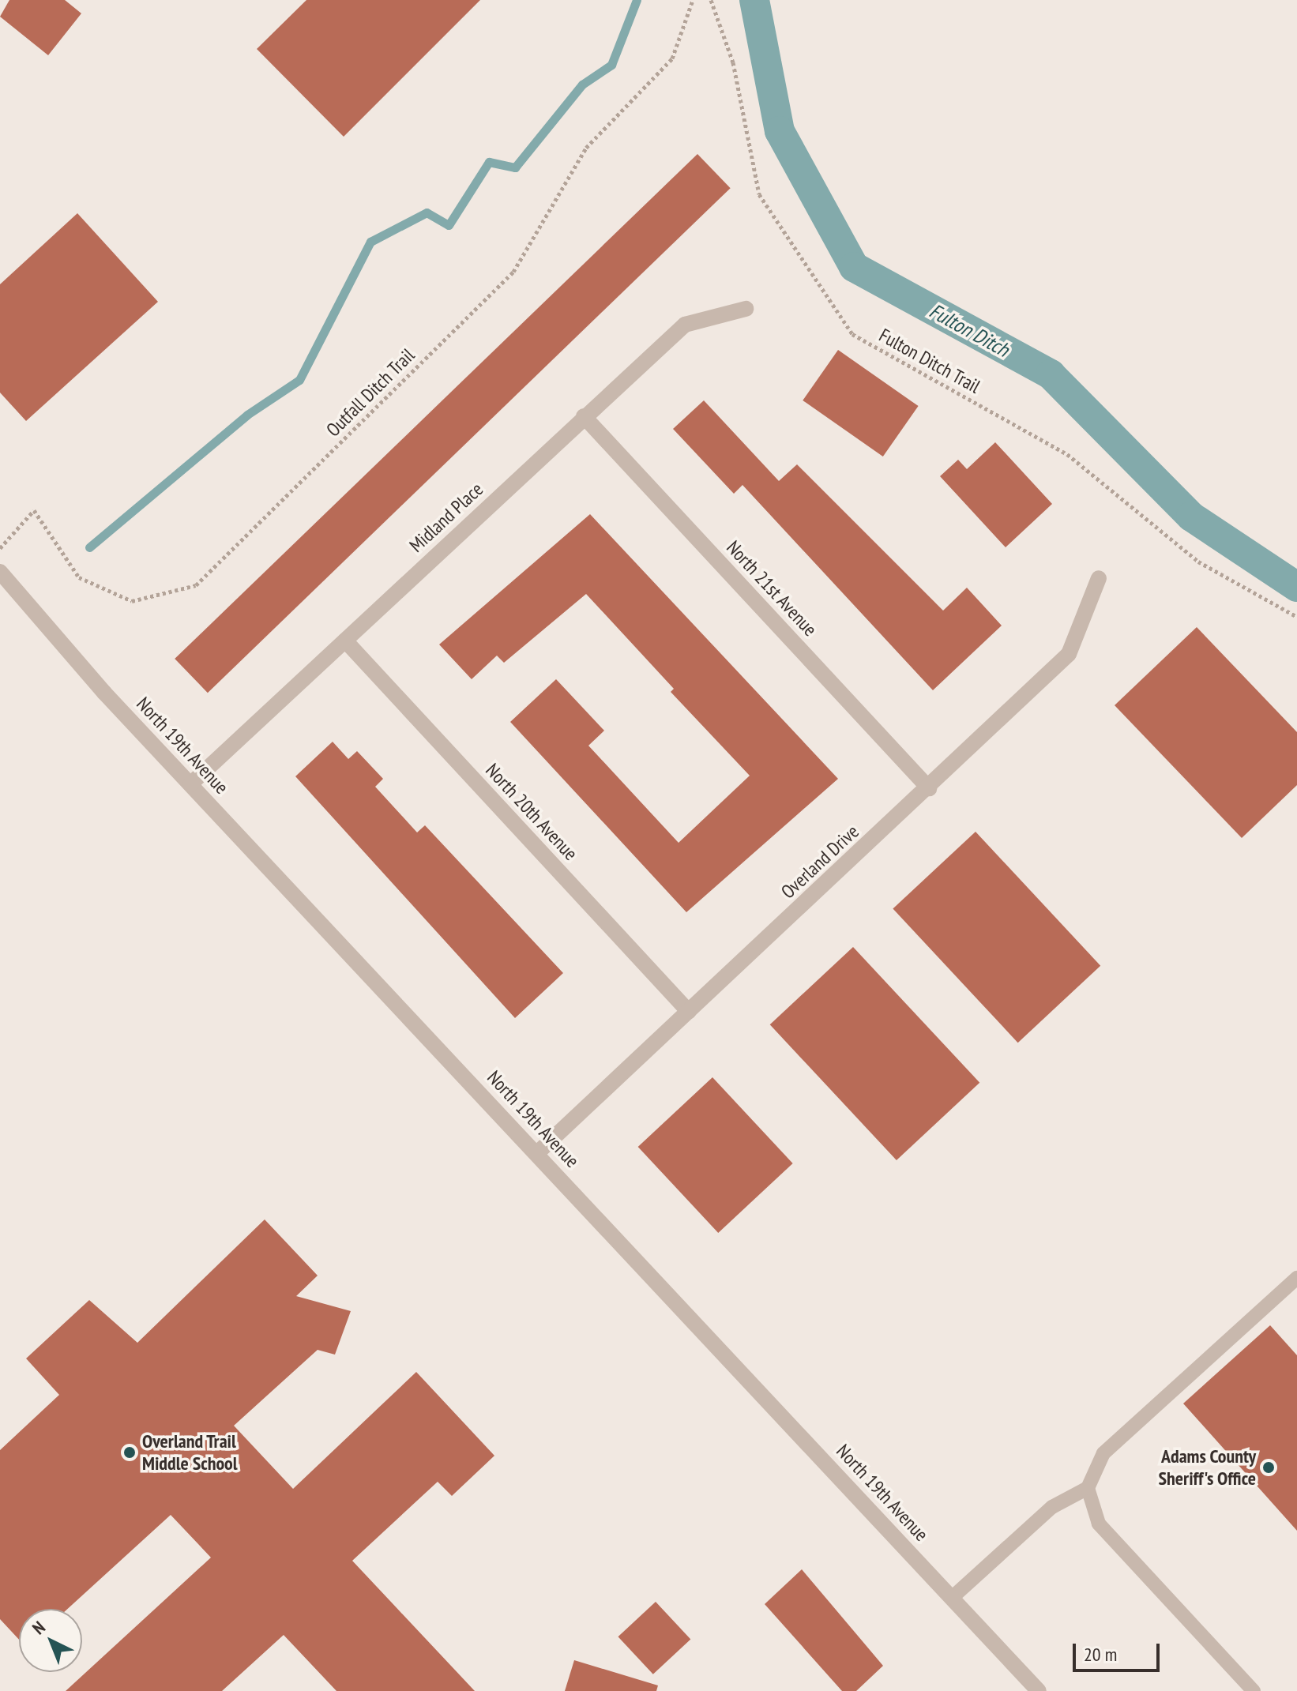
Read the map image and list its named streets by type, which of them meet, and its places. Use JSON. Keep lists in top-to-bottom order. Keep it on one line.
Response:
{"streets":{"street":["Midland Place","North 21st Avenue","North 19th Avenue","North 20th Avenue","Overland Drive"],"path":["Fulton Ditch Trail","Outfall Ditch Trail"]},"crossings":[["Midland Place","North 21st Avenue"],["Midland Place","North 19th Avenue"],["Midland Place","North 20th Avenue"],["North 21st Avenue","Overland Drive"],["North 19th Avenue","Overland Drive"],["North 20th Avenue","Overland Drive"]],"water":["Fulton Ditch"],"places":["Overland Trail Middle School","Adams County Sheriff's Office"],"scale_bar":"20 m","north":"top left"}
